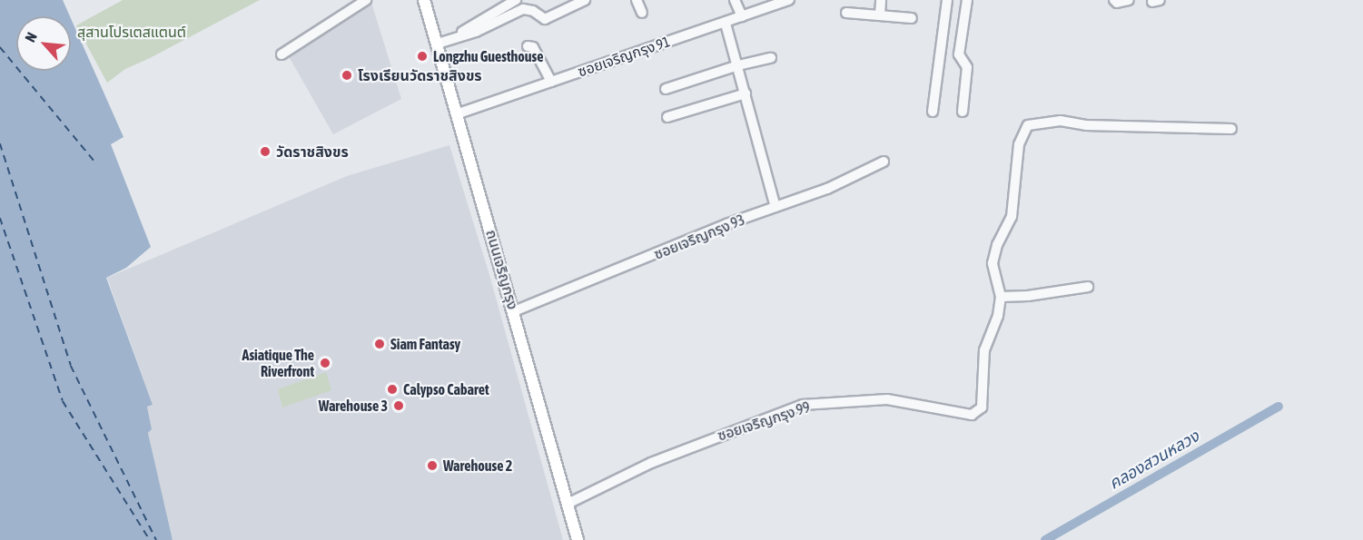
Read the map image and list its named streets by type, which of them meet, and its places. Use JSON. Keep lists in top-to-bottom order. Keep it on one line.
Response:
{"streets":{"main road":["ถนนเจริญกรุง"],"street":["ซอยเจริญกรุง 91","ซอยเจริญกรุง 93","ซอยเจริญกรุง 99"]},"crossings":[["ซอยเจริญกรุง 91","ถนนเจริญกรุง"],["ซอยเจริญกรุง 93","ถนนเจริญกรุง"],["ถนนเจริญกรุง","ซอยเจริญกรุง 99"]],"water":["คลองสวนหลวง"],"parks":["สุสานโปรเตสแตนต์"],"places":["Longzhu Guesthouse","โรงเรียนวัดราชสิงขร","วัดราชสิงขร","Siam Fantasy","Asiatique The Riverfront","Calypso Cabaret","Warehouse 3","Warehouse 2"],"north":"top left"}
